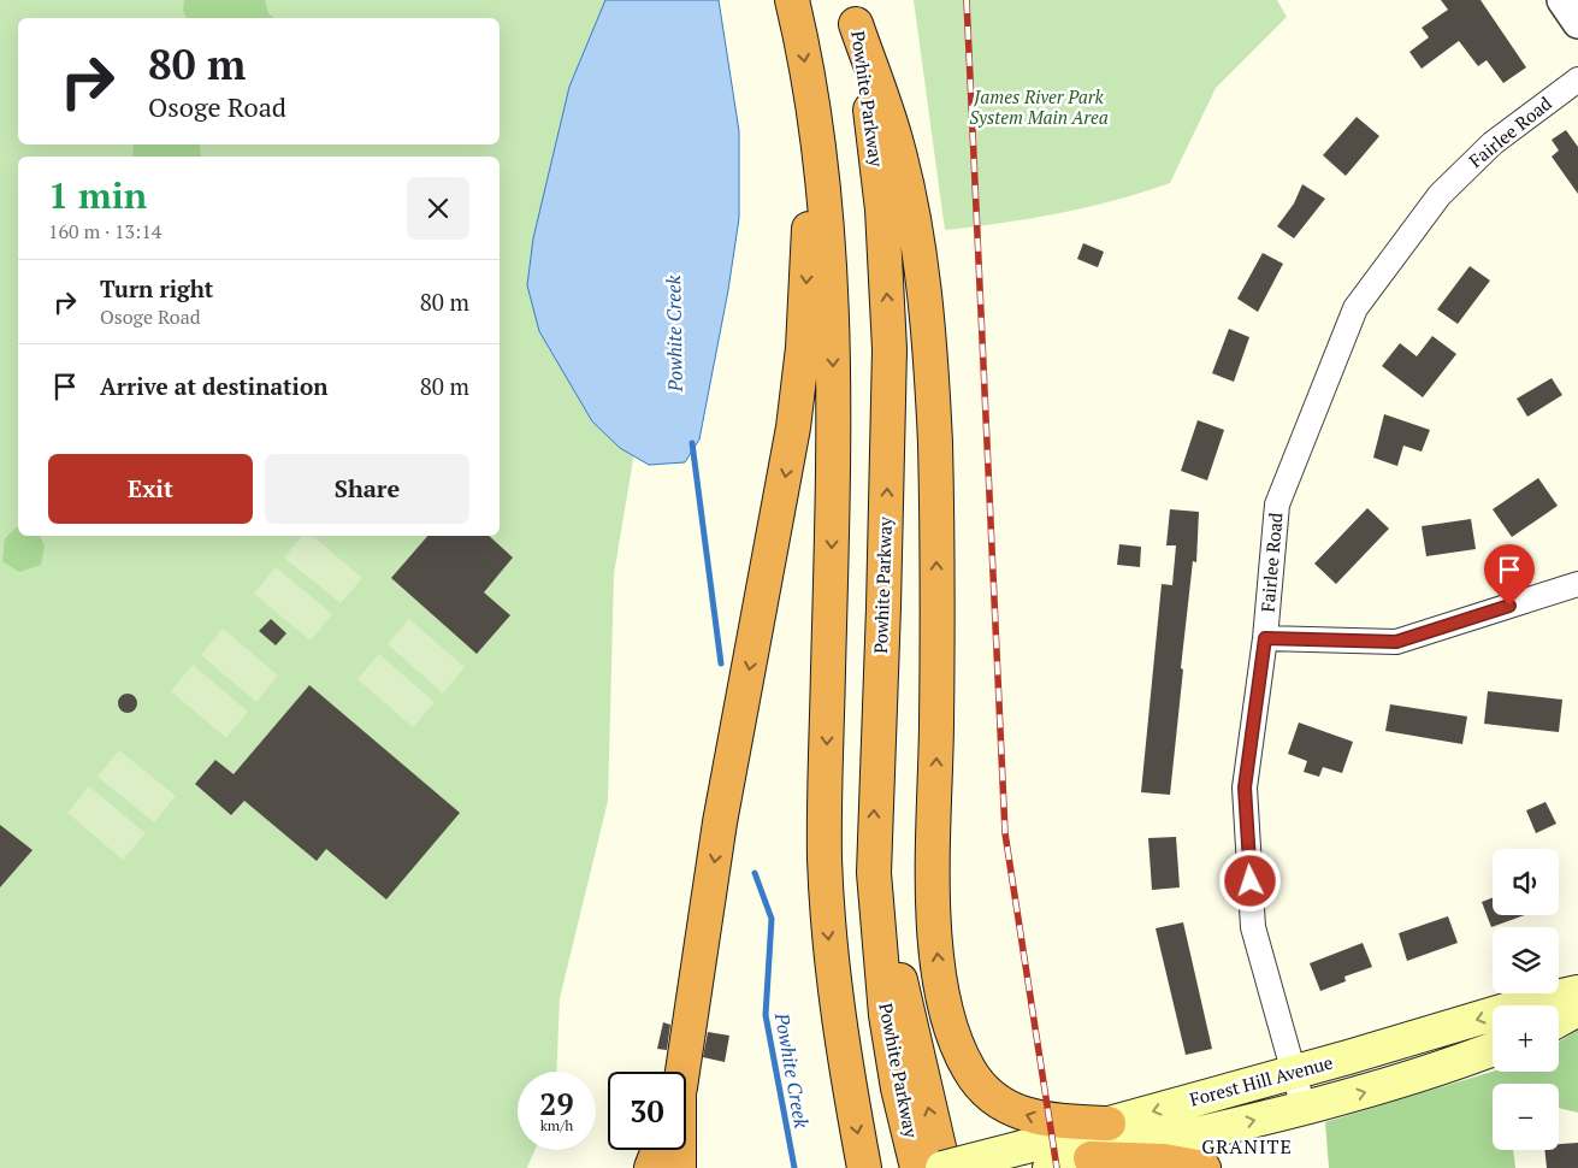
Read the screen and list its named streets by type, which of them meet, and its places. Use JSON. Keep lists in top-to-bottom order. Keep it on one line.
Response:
{"streets":{"highway":["Powhite Parkway"],"main road":["Forest Hill Avenue"],"street":["Fairlee Road"]},"crossings":[["Fairlee Road","Forest Hill Avenue"]],"districts":["GRANITE"],"water":["Powhite Creek"],"parks":["James River Park System Main Area"],"page":{"turn":["80 m","Osoge Road"],"heading":["1 min","160 m · 13:14"],"list":[{"name":"Turn right","note":"Osoge Road","value":"80 m"},{"name":"Arrive at destination","value":"80 m"}],"buttons":["Exit","Share"],"map_buttons":["+","−"],"speed":"29 km/h","limit":"30"}}
